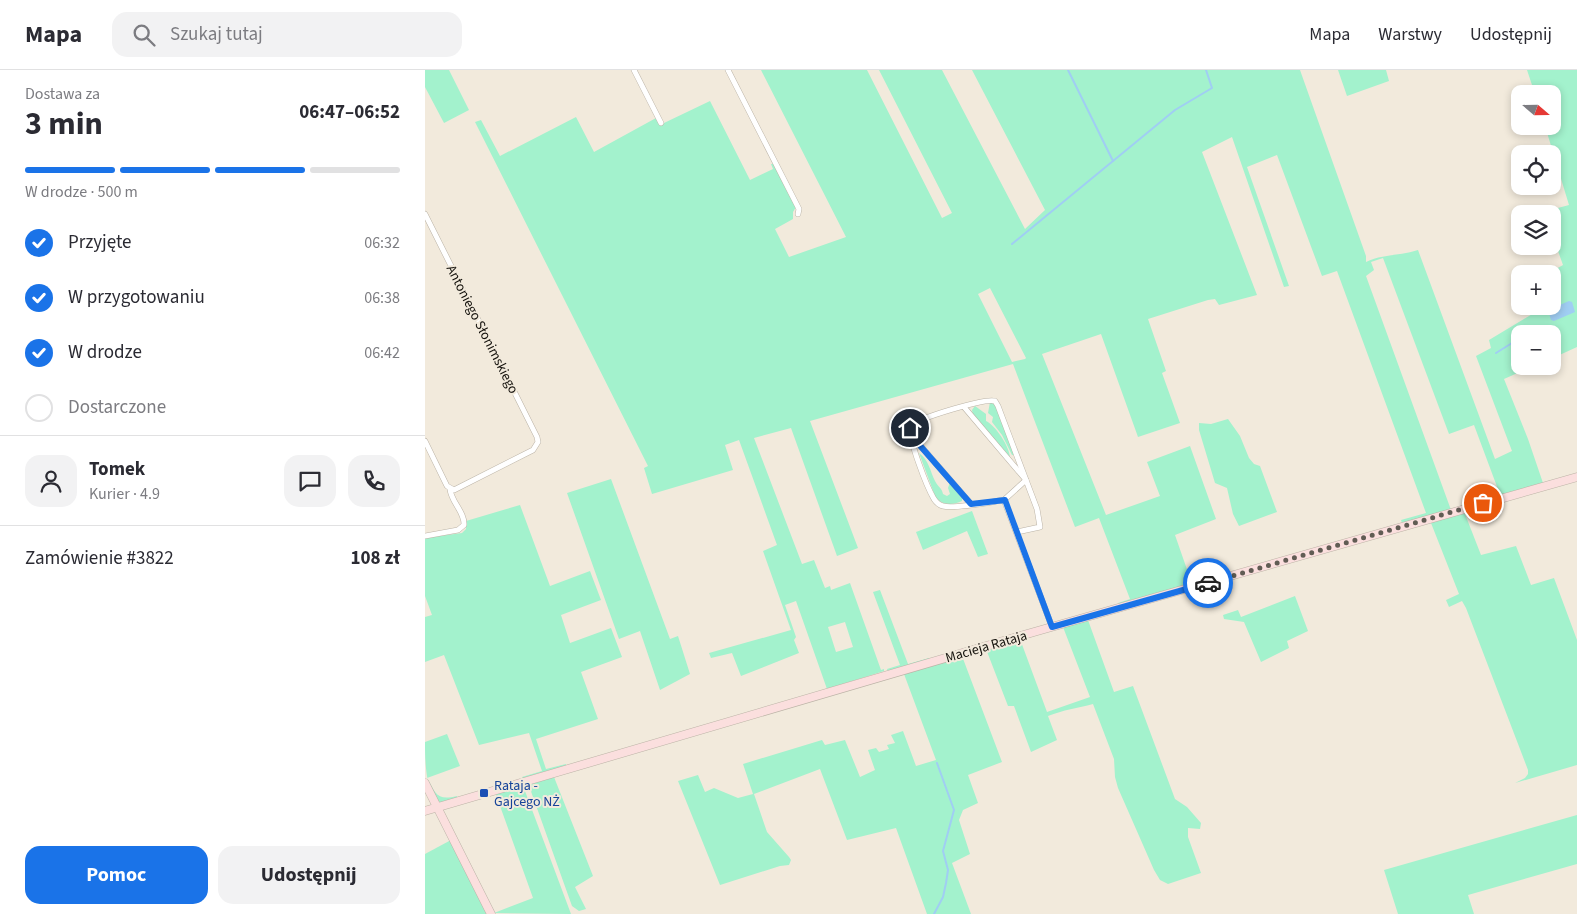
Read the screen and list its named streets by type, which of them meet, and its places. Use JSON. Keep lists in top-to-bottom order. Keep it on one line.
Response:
{"streets":{"street":["Antoniego Słonimskiego","Macieja Rataja"]},"places":{"transit":["Rataja - Gajcego NŻ"]},"north":"right","page":{"header":"Mapa","search":"Szukaj tutaj","nav":["Mapa","Warstwy","Udostępnij"],"heading":["3 min","Dostawa za","06:47–06:52"],"panel":["Tomek","Kurier · 4.9","Zamówienie #3822","108 zł"],"map_buttons":["+","−"],"bar":"W drodze · 500 m","list":[["Przyjęte","06:32"],["W przygotowaniu","06:38"],["W drodze","06:42"],"Dostarczone"],"buttons":["Pomoc","Udostępnij"]}}
